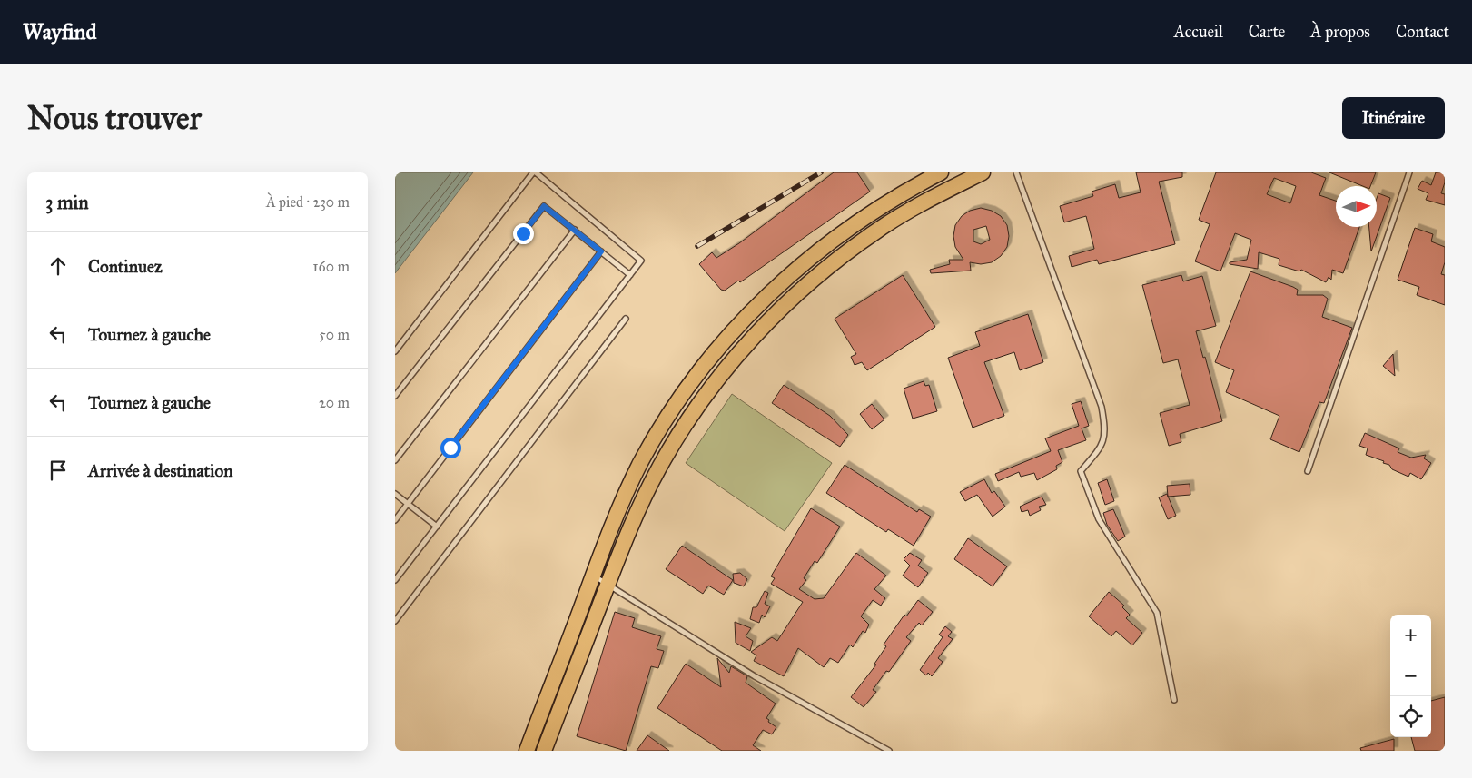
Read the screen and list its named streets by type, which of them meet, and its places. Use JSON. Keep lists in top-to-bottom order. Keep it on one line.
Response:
{"north":"right","page":{"header":"Wayfind","nav":["Accueil","Carte","À propos","Contact"],"buttons":"Itinéraire","title":"Nous trouver","heading":["3 min","À pied · 230 m"],"list":[["Continuez","160 m"],["Tournez à gauche","50 m"],["Tournez à gauche","20 m"],"Arrivée à destination"],"map_buttons":["+","−"]}}
